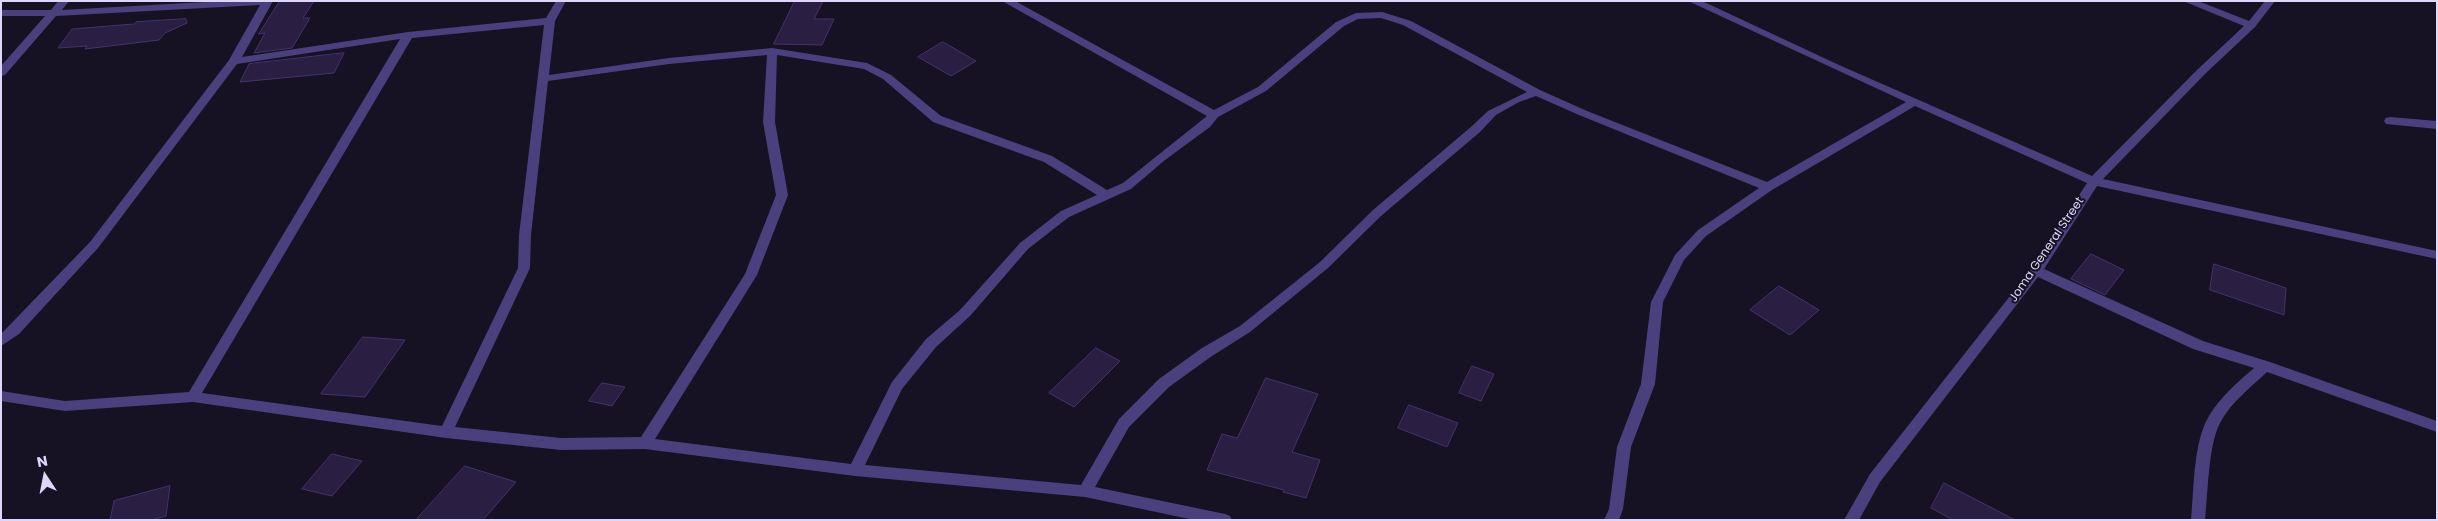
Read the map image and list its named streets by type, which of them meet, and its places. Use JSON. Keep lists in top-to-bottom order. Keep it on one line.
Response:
{"streets":{"street":["Joma General Street"]},"north":"top"}
